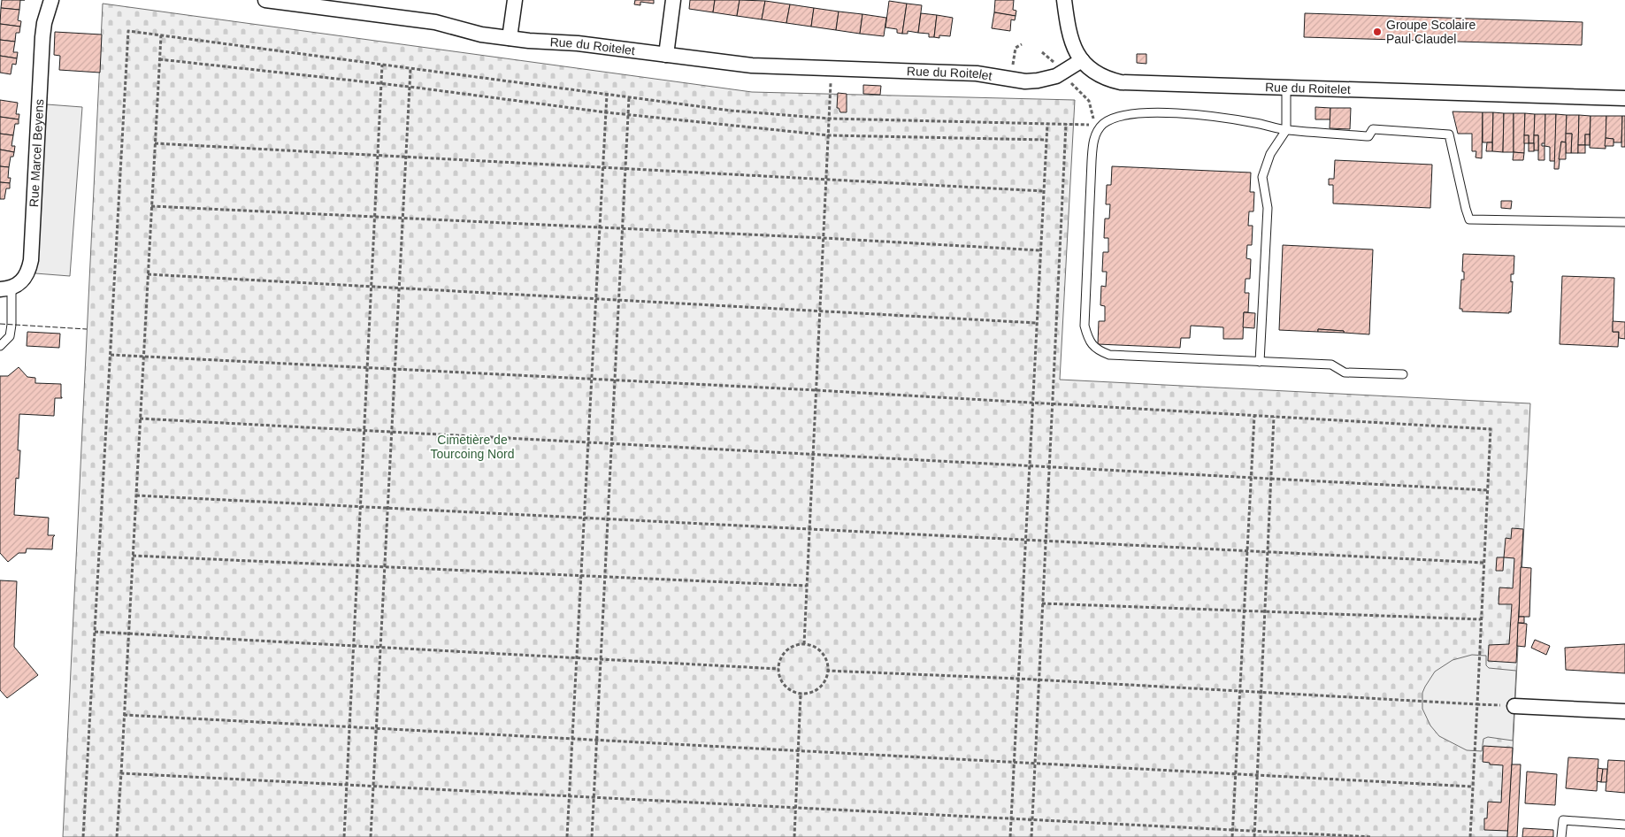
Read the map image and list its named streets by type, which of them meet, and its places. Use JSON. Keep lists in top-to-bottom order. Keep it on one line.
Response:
{"streets":{"street":["Rue du Roitelet","Rue Marcel Beyens"]},"parks":["Cimetière de Tourcoing Nord"],"places":["Groupe Scolaire Paul Claudel"]}
